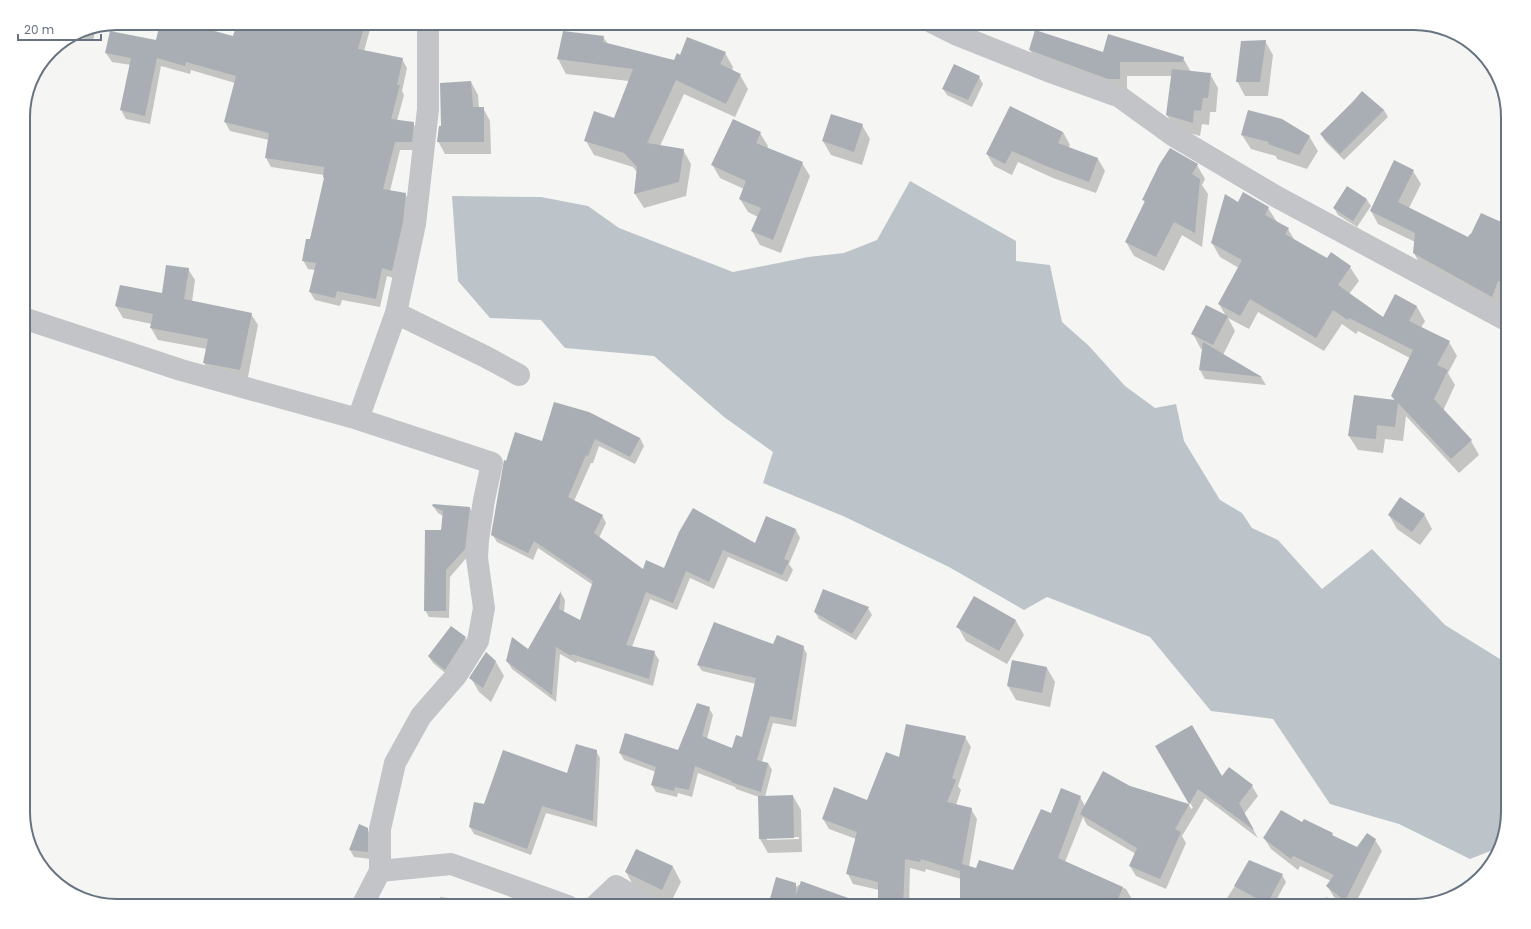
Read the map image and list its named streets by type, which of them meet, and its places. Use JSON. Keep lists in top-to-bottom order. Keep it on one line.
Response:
{"scale_bar":"20 m"}
